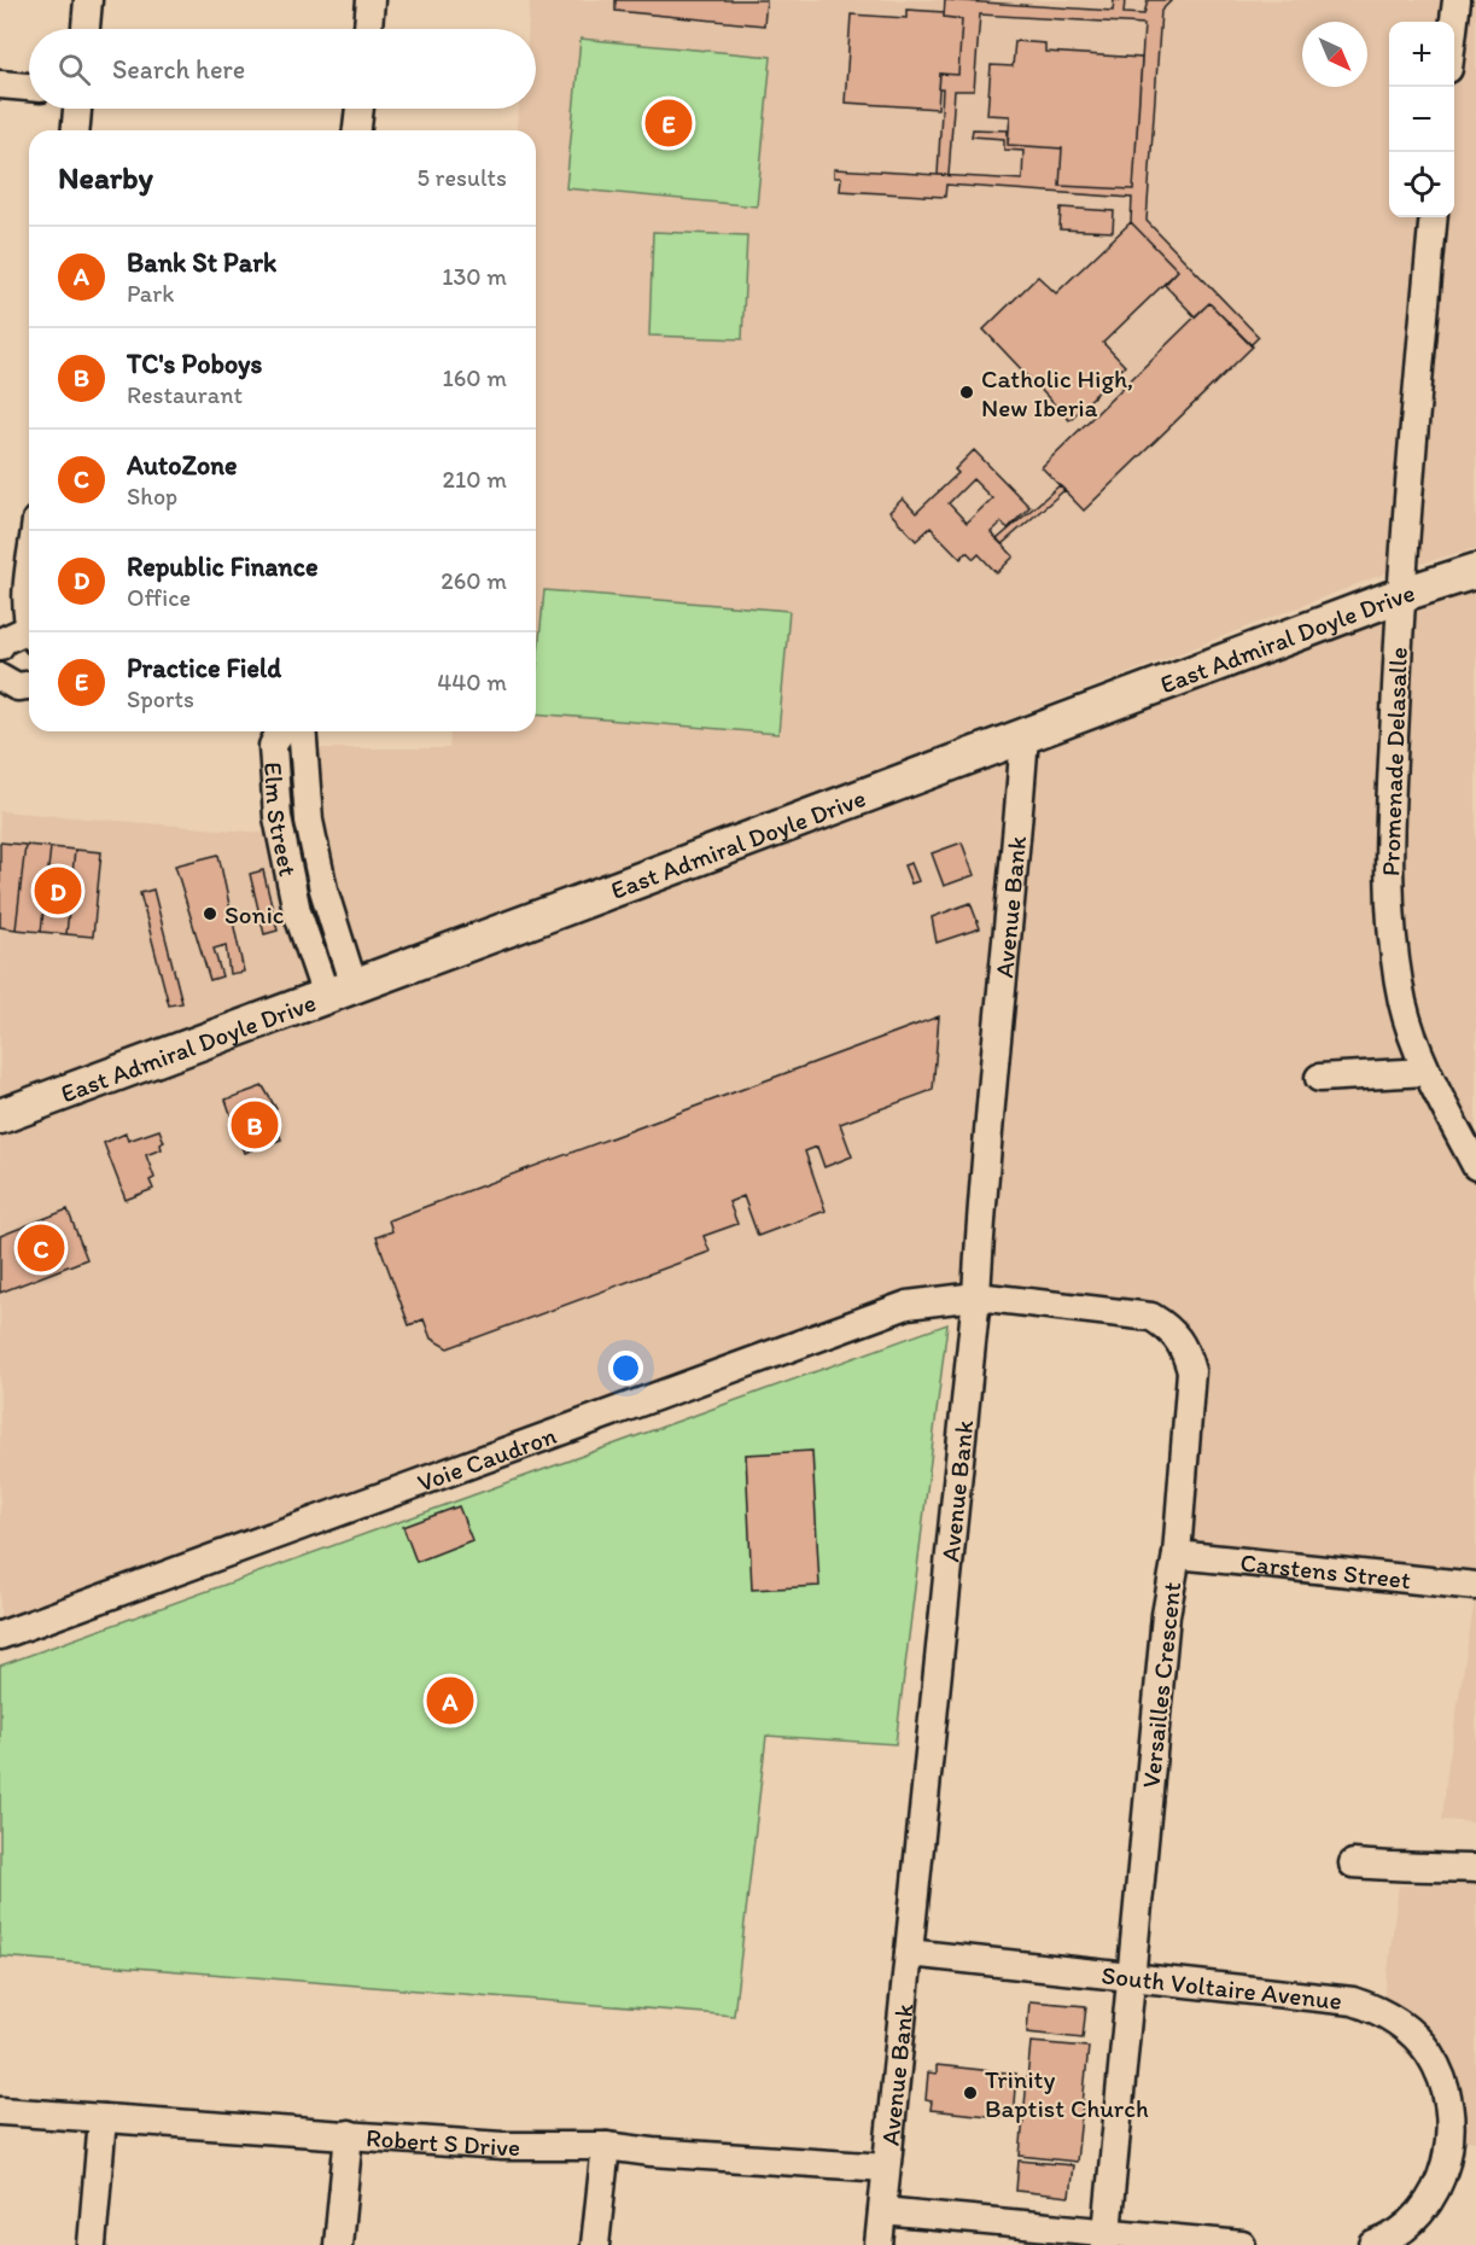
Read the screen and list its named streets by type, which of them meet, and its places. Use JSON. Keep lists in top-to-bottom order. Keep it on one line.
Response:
{"streets":{"main road":["East Admiral Doyle Drive"],"street":["Promenade Delasalle","Elm Street","Avenue Bank","Voie Caudron","Carstens Street","Versailles Crescent","South Voltaire Avenue","Robert S Drive"]},"crossings":[["East Admiral Doyle Drive","Promenade Delasalle"],["East Admiral Doyle Drive","Elm Street"],["East Admiral Doyle Drive","Avenue Bank"],["Avenue Bank","Voie Caudron"],["Avenue Bank","Versailles Crescent"],["Avenue Bank","South Voltaire Avenue"],["Avenue Bank","Robert S Drive"],["Voie Caudron","Versailles Crescent"],["Carstens Street","Versailles Crescent"],["Versailles Crescent","South Voltaire Avenue"]],"places":["Catholic High, New Iberia","Sonic","Trinity Baptist Church"],"north":"bottom right","page":{"map_buttons":["+","−"],"search":"Search here","pins":["E","D","B","C","A"],"heading":["Nearby","5 results"],"list":[{"mark":"A","name":"Bank St Park","note":"Park","value":"130 m"},{"mark":"B","name":"TC's Poboys","note":"Restaurant","value":"160 m"},{"mark":"C","name":"AutoZone","note":"Shop","value":"210 m"},{"mark":"D","name":"Republic Finance","note":"Office","value":"260 m"},{"mark":"E","name":"Practice Field","note":"Sports","value":"440 m"}]}}
